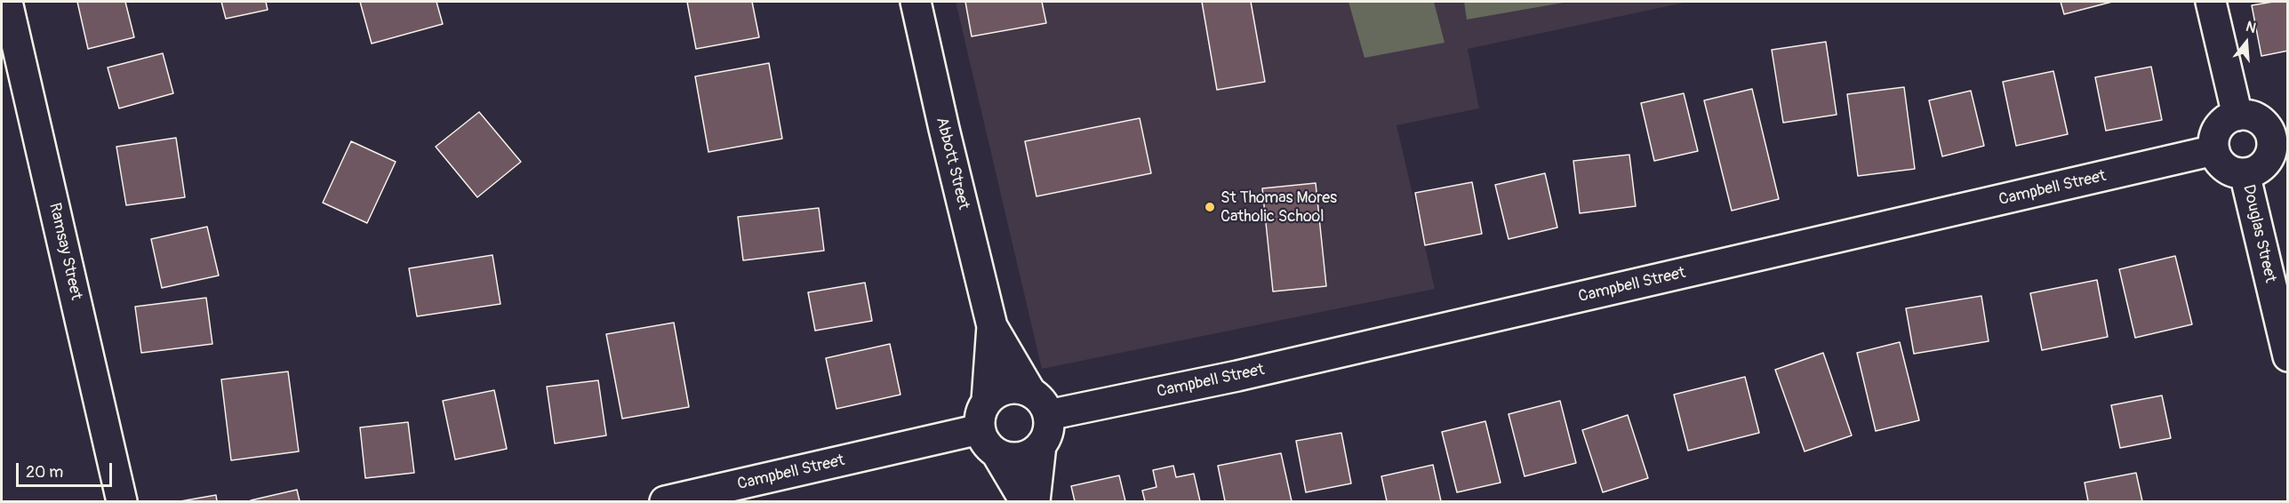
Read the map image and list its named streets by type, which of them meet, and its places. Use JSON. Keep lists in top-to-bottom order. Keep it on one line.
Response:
{"streets":{"street":["Abbott Street","Campbell Street","Douglas Street","Ramsay Street"]},"crossings":[["Abbott Street","Campbell Street"],["Campbell Street","Douglas Street"]],"places":["St Thomas Mores Catholic School"],"scale_bar":"20 m","north":"top"}
